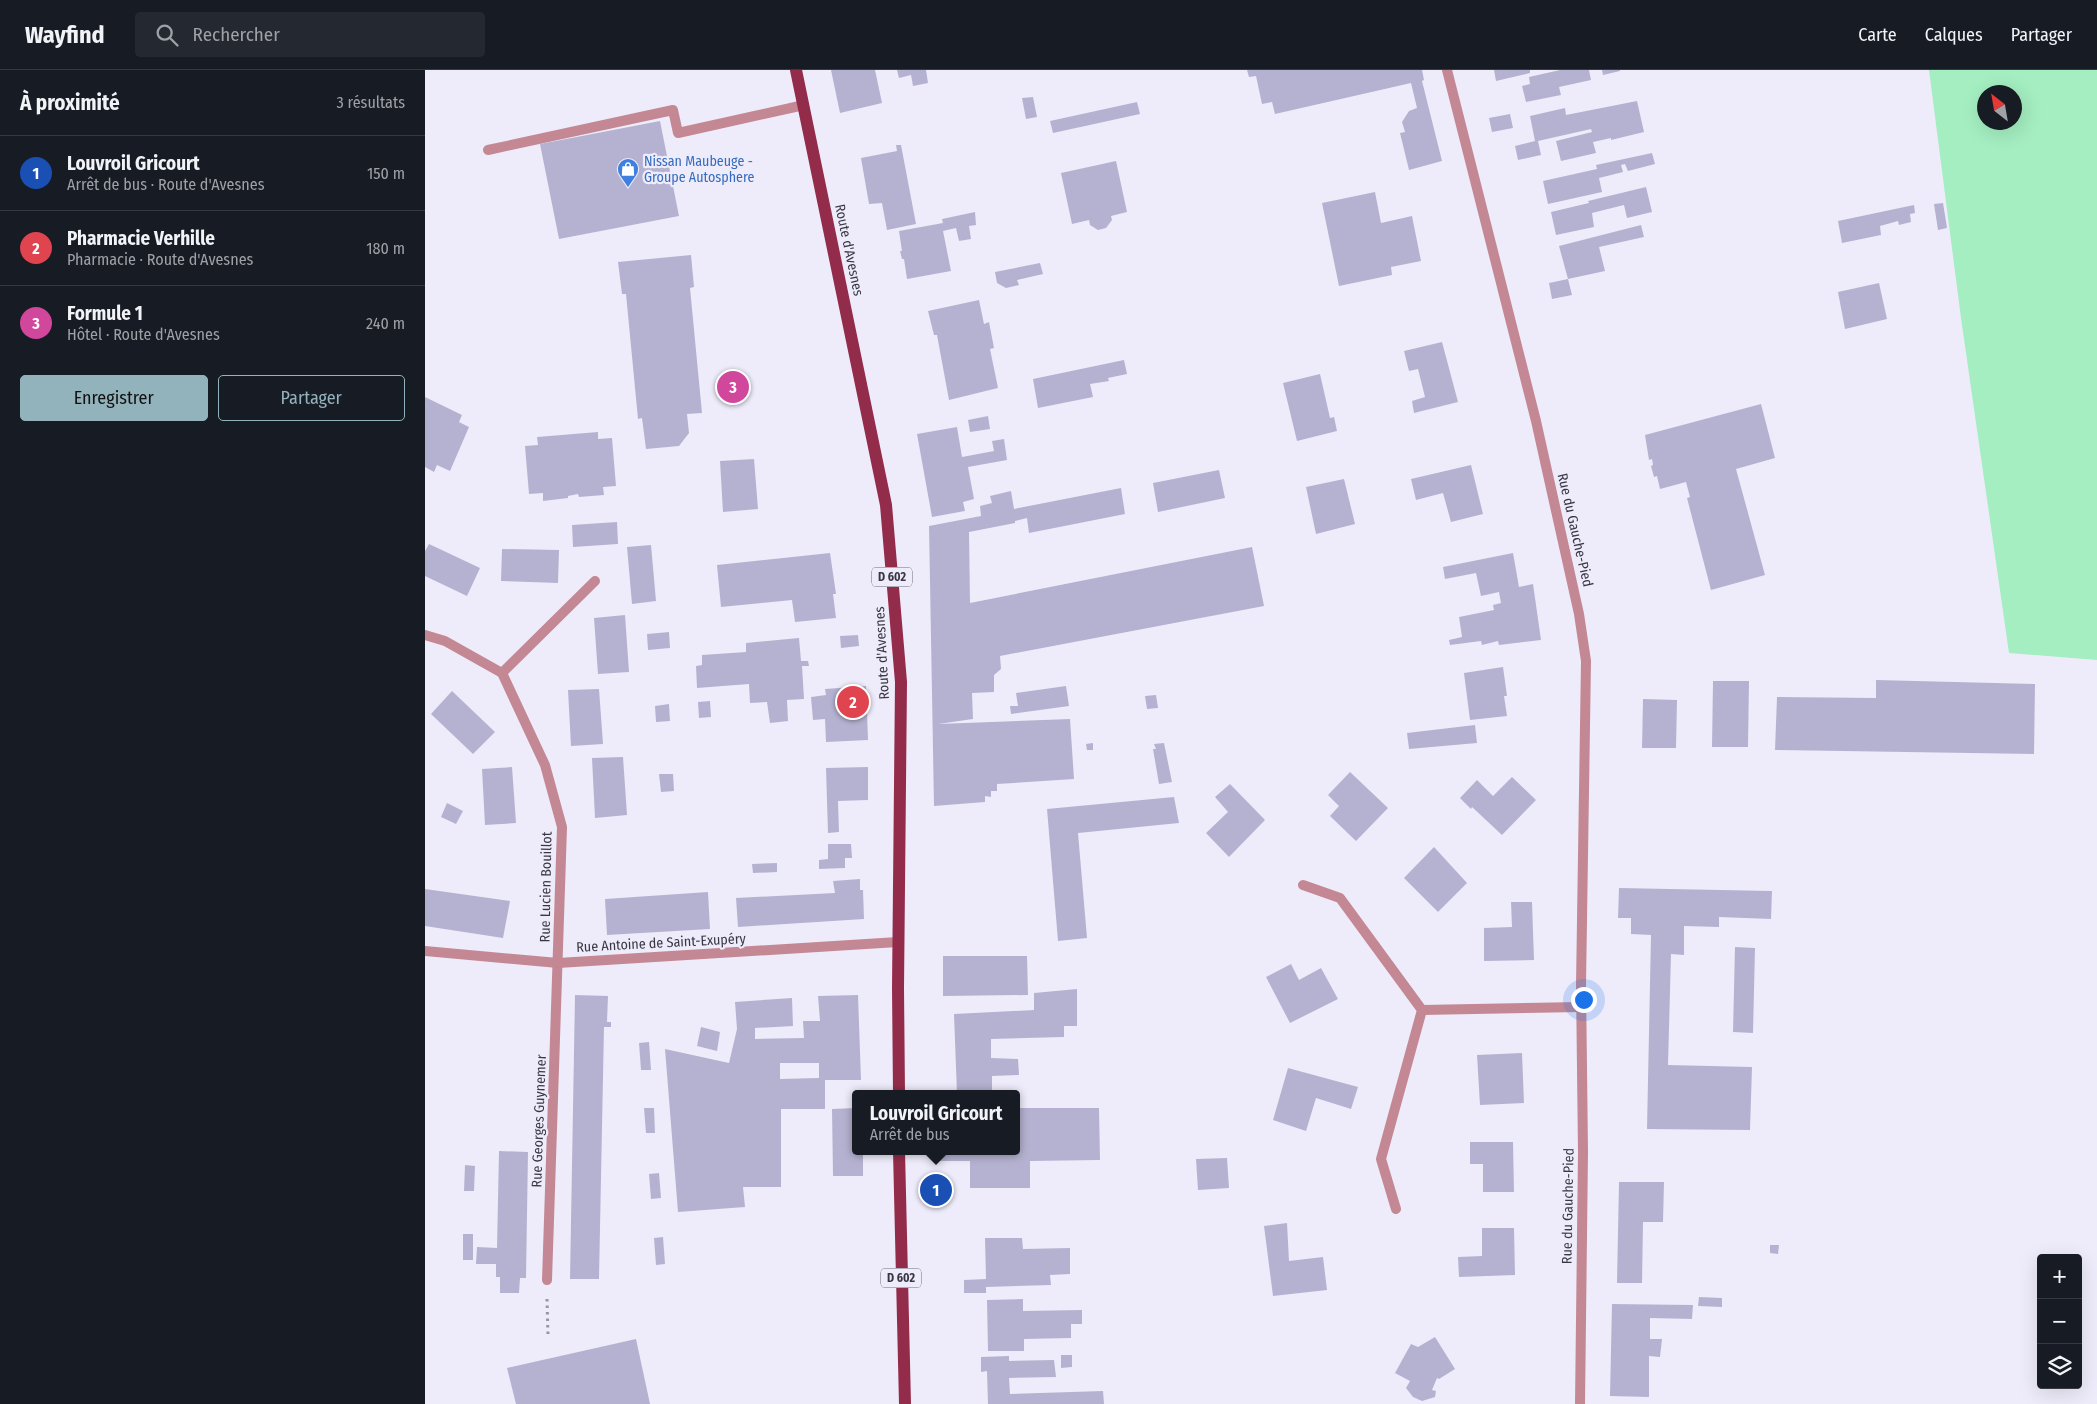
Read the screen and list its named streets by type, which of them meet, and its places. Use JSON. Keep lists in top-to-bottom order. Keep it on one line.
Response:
{"streets":{"main road":["Route d'Avesnes","D 602"],"street":["Rue du Gauche-Pied","Rue Lucien Bouillot","Rue Antoine de Saint-Exupéry","Rue Georges Guynemer"]},"crossings":[["Route d'Avesnes","Rue Antoine de Saint-Exupéry"],["Rue Lucien Bouillot","Rue Antoine de Saint-Exupéry"],["Rue Lucien Bouillot","Rue Georges Guynemer"],["Rue Antoine de Saint-Exupéry","Rue Georges Guynemer"]],"places":{"shop":["Nissan Maubeuge - Groupe Autosphere"]},"north":"top left","page":{"header":"Wayfind","search":"Rechercher","nav":["Carte","Calques","Partager"],"heading":["À proximité","3 résultats"],"list":[{"mark":"1","name":"Louvroil Gricourt","note":"Arrêt de bus · Route d'Avesnes","value":"150 m"},{"mark":"2","name":"Pharmacie Verhille","note":"Pharmacie · Route d'Avesnes","value":"180 m"},{"mark":"3","name":"Formule 1","note":"Hôtel · Route d'Avesnes","value":"240 m"}],"buttons":["Enregistrer","Partager"],"pins":["3","2","1"],"popup":["Louvroil Gricourt","Arrêt de bus"],"map_buttons":["+","−"]}}
